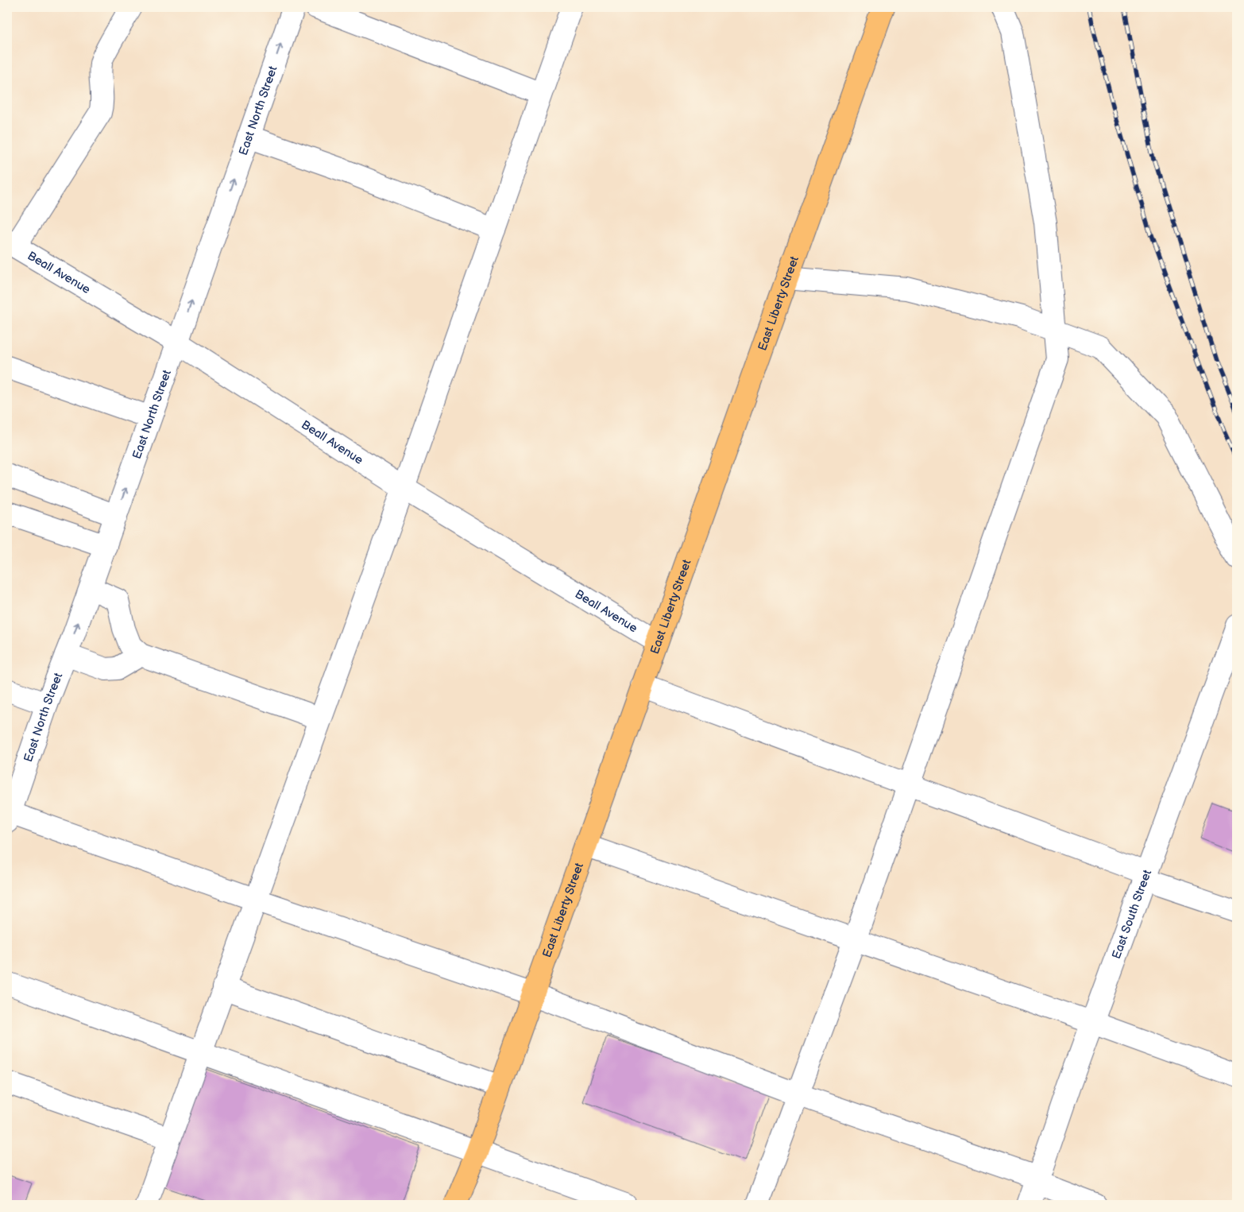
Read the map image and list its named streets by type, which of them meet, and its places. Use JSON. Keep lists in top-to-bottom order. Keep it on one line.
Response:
{"streets":{"main road":["East Liberty Street"],"street":["East North Street","Beall Avenue","East South Street"]},"crossings":[["East North Street","Beall Avenue"],["Beall Avenue","East Liberty Street"]]}
